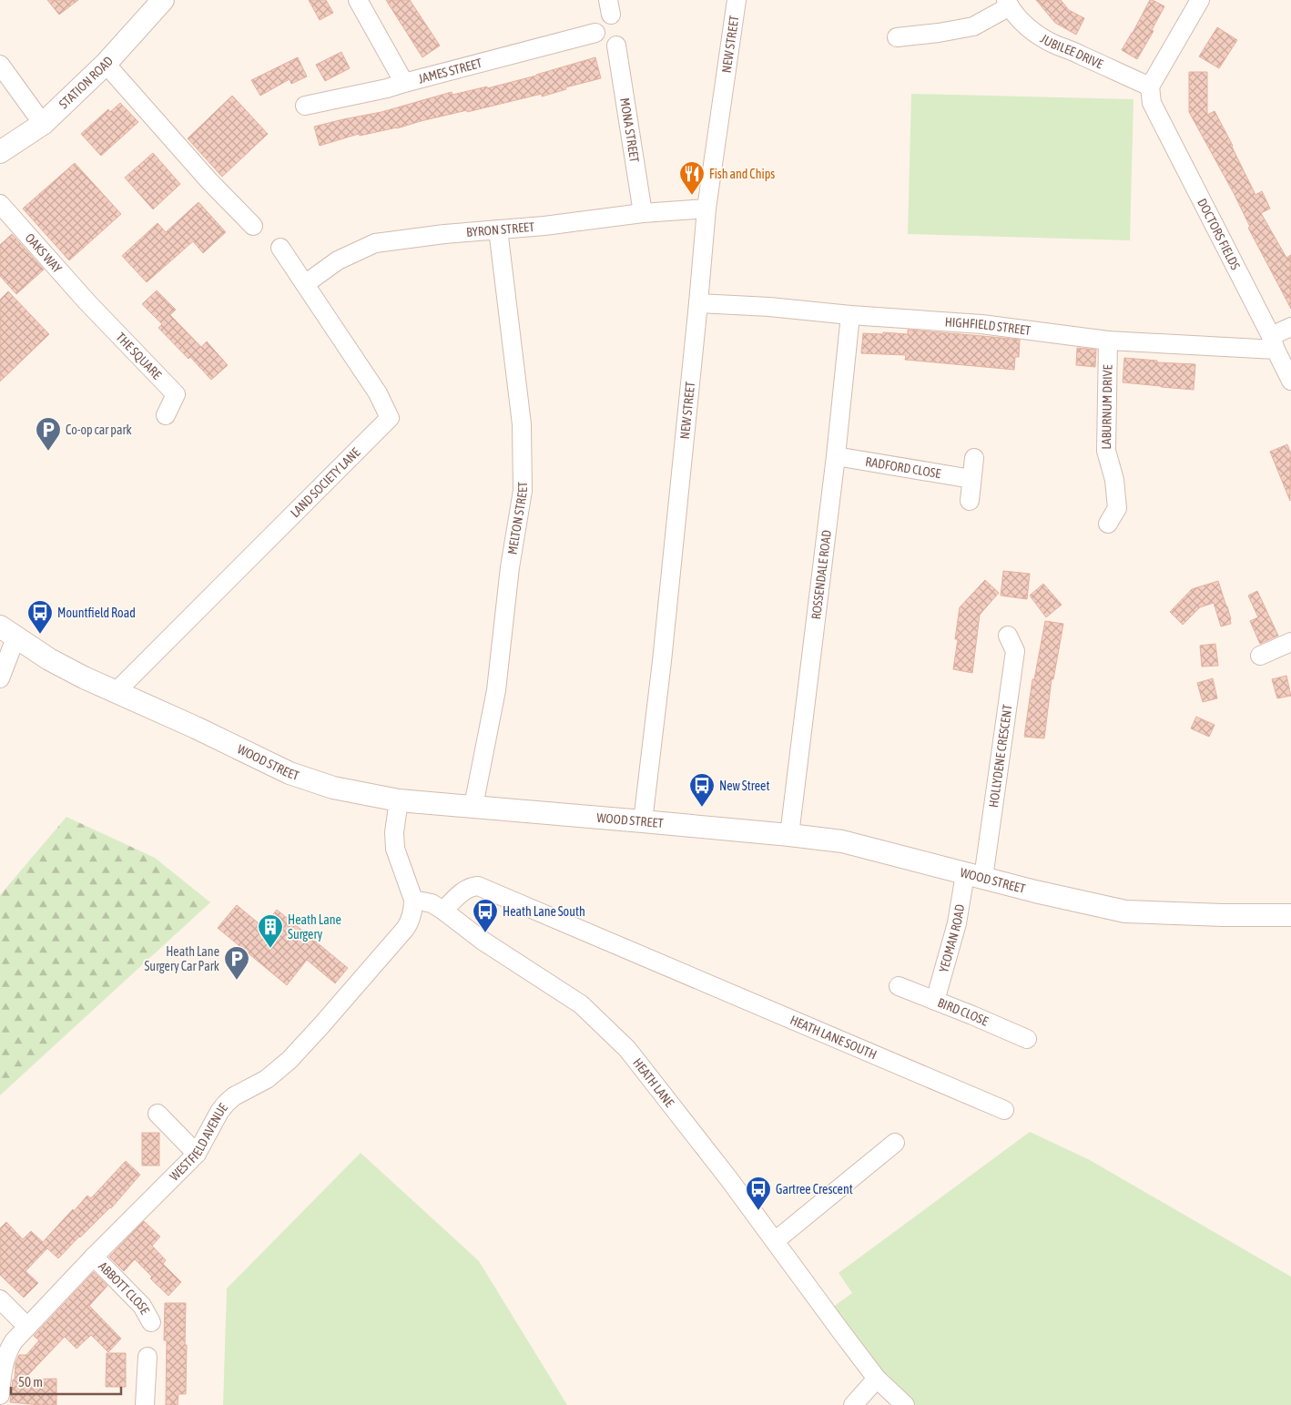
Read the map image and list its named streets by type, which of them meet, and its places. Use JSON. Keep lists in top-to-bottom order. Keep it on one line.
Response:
{"streets":{"street":["NEW STREET","JUBILEE DRIVE","JAMES STREET","STATION ROAD","MONA STREET","BYRON STREET","DOCTORS FIELDS","OAKS WAY","HIGHFIELD STREET","THE SQUARE","LABURNUM DRIVE","RADFORD CLOSE","LAND SOCIETY LANE","MELTON STREET","ROSSENDALE ROAD","HOLLYDENE CRESCENT","WOOD STREET","YEOMAN ROAD","BIRD CLOSE","HEATH LANE SOUTH","HEATH LANE","WESTFIELD AVENUE","ABBOTT CLOSE"]},"crossings":[["NEW STREET","BYRON STREET"],["NEW STREET","HIGHFIELD STREET"],["NEW STREET","WOOD STREET"],["JUBILEE DRIVE","DOCTORS FIELDS"],["MONA STREET","BYRON STREET"],["BYRON STREET","LAND SOCIETY LANE"],["BYRON STREET","MELTON STREET"],["DOCTORS FIELDS","HIGHFIELD STREET"],["OAKS WAY","THE SQUARE"],["HIGHFIELD STREET","LABURNUM DRIVE"],["HIGHFIELD STREET","ROSSENDALE ROAD"],["RADFORD CLOSE","ROSSENDALE ROAD"],["LAND SOCIETY LANE","WOOD STREET"],["MELTON STREET","WOOD STREET"],["ROSSENDALE ROAD","WOOD STREET"],["HOLLYDENE CRESCENT","WOOD STREET"],["HOLLYDENE CRESCENT","YEOMAN ROAD"],["WOOD STREET","YEOMAN ROAD"],["YEOMAN ROAD","BIRD CLOSE"],["HEATH LANE SOUTH","HEATH LANE"],["HEATH LANE","WESTFIELD AVENUE"],["WESTFIELD AVENUE","ABBOTT CLOSE"]],"places":{"restaurant":["Fish and Chips"],"parking":["Co-op car park","Heath Lane Surgery Car Park"],"bus stop":["Mountfield Road","New Street","Heath Lane South","Gartree Crescent"],"building":["Heath Lane Surgery"]},"scale_bar":"50 m"}
